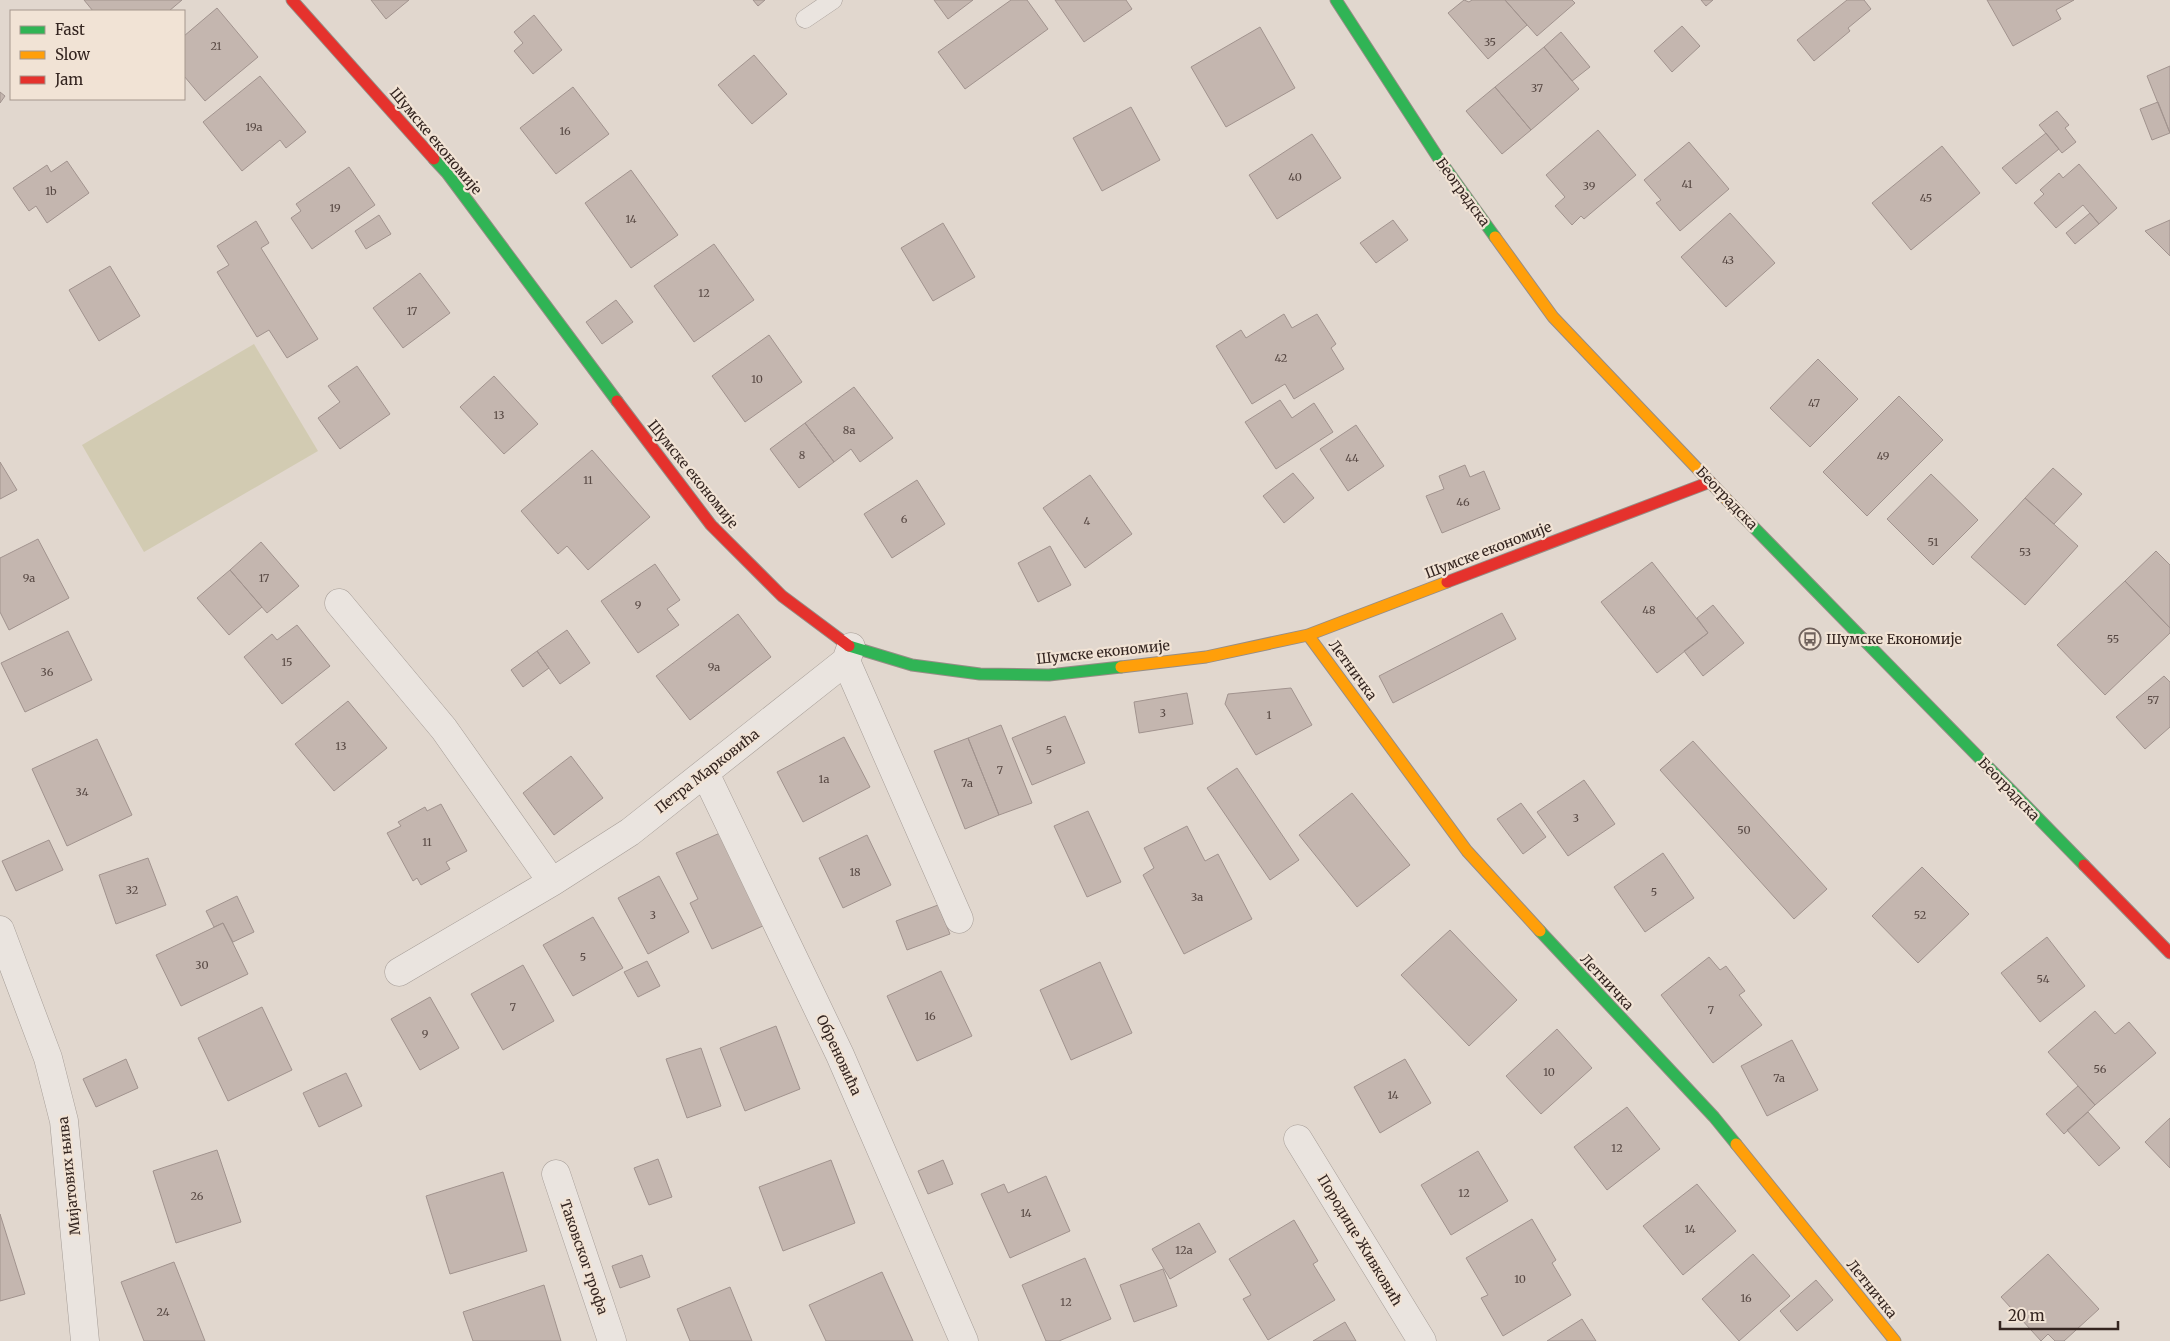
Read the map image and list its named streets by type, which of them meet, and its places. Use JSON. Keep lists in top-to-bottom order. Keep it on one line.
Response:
{"streets":{"street":["Шумске економије","Београдска","Летничка","Петра Марковића","Обреновића","Мијатових њива","Породице Живковић","Таковског грофа"]},"crossings":[["Шумске економије","Београдска"],["Шумске економије","Летничка"],["Шумске економије","Петра Марковића"],["Петра Марковића","Обреновића"]],"places":{"bus stop":["Шумске Економије"]},"house_numbers":["35","21","37","19a","16","40","41","39","1b","45","19","14","43","12","17","42","10","47","13","8a","8","49","44","11","46","6","4","51","53","9a","17","9","48","55","15","9a","36","57","3","1","13","5","7","1a","7a","34","3","50","11","18","32","5","3a","3","52","5","30","54","7","7","16","9","56","10","7a","14","12","12","26","14","14","12a","10","16","12","24"],"legend":["Fast","Slow","Jam"],"scale_bar":"20 m"}
